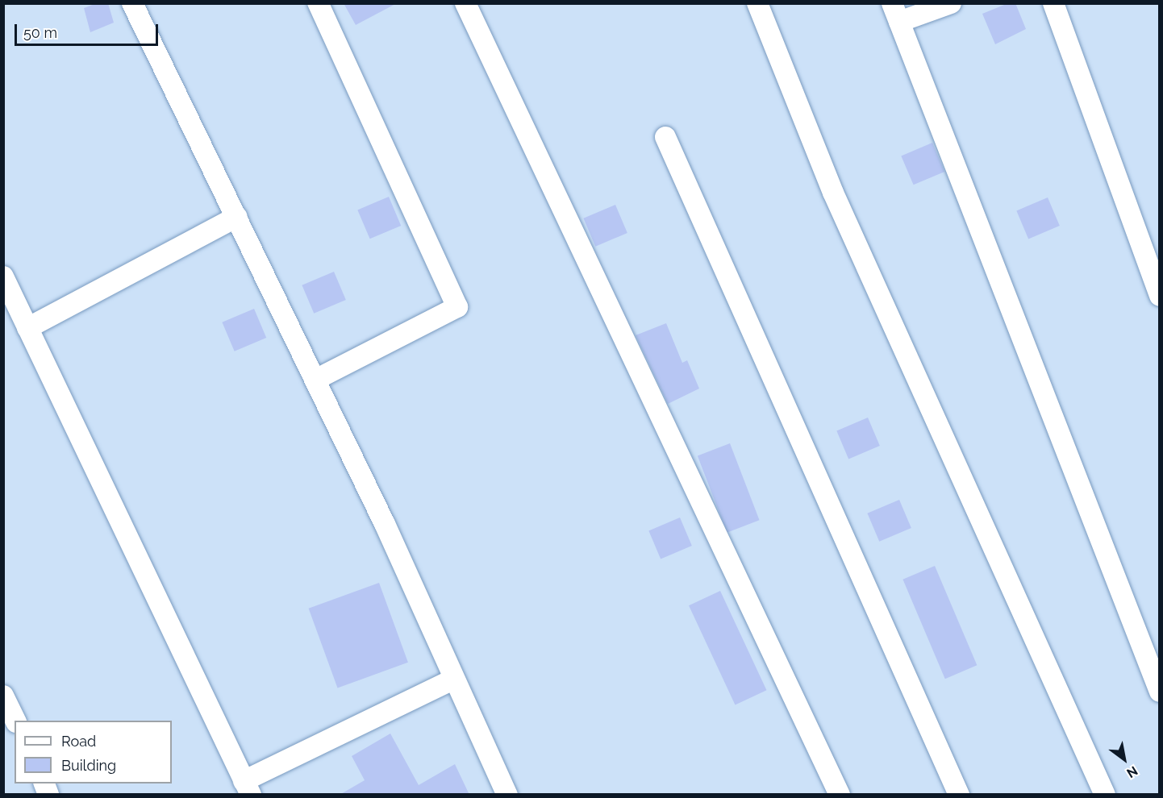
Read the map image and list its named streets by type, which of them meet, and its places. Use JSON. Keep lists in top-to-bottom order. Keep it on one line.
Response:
{"legend":["Road","Building"],"scale_bar":"50 m","north":"bottom right"}
